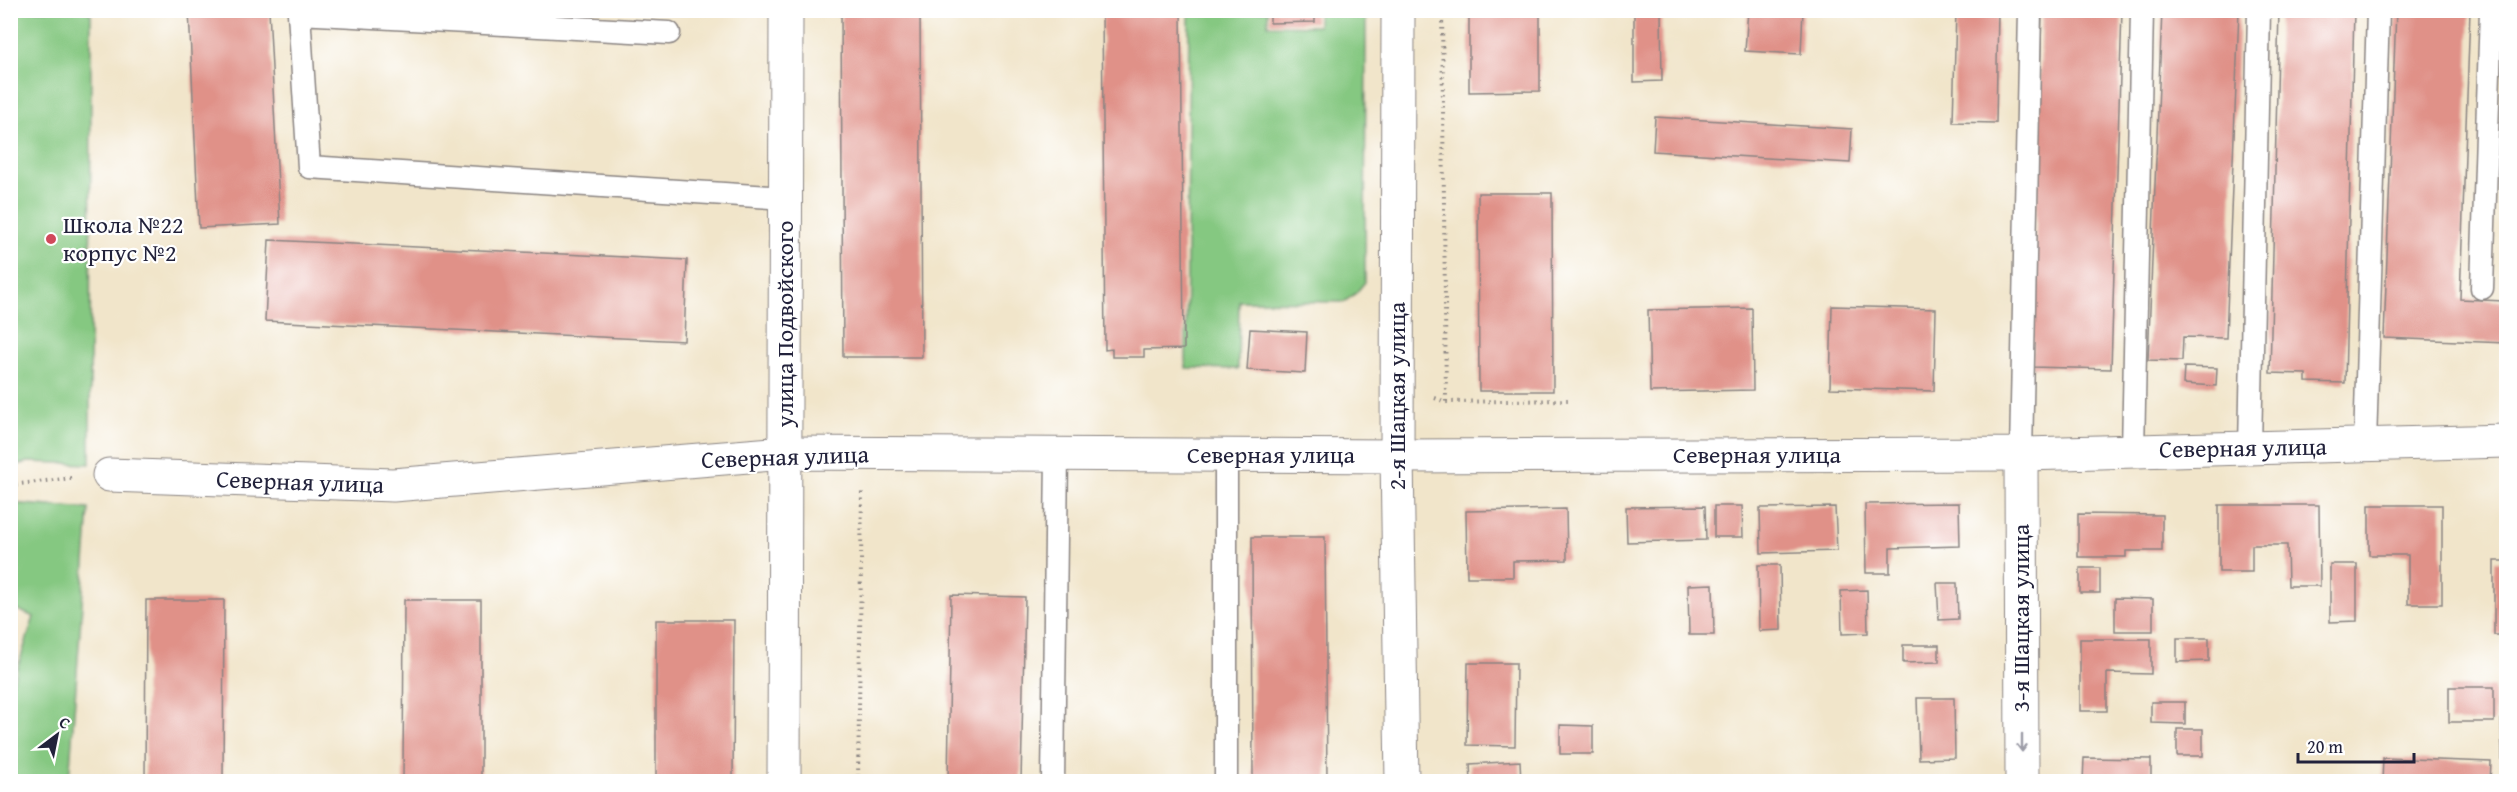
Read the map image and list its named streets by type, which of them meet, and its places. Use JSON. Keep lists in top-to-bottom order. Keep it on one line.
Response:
{"streets":{"street":["улица Подвойского","2-я Шацкая улица","Северная улица","3-я Шацкая улица"]},"crossings":[["улица Подвойского","Северная улица"],["2-я Шацкая улица","Северная улица"],["Северная улица","3-я Шацкая улица"]],"one_way":["3-я Шацкая улица"],"places":["Школа №22 корпус №2"],"scale_bar":"20 m","north":"top right"}
